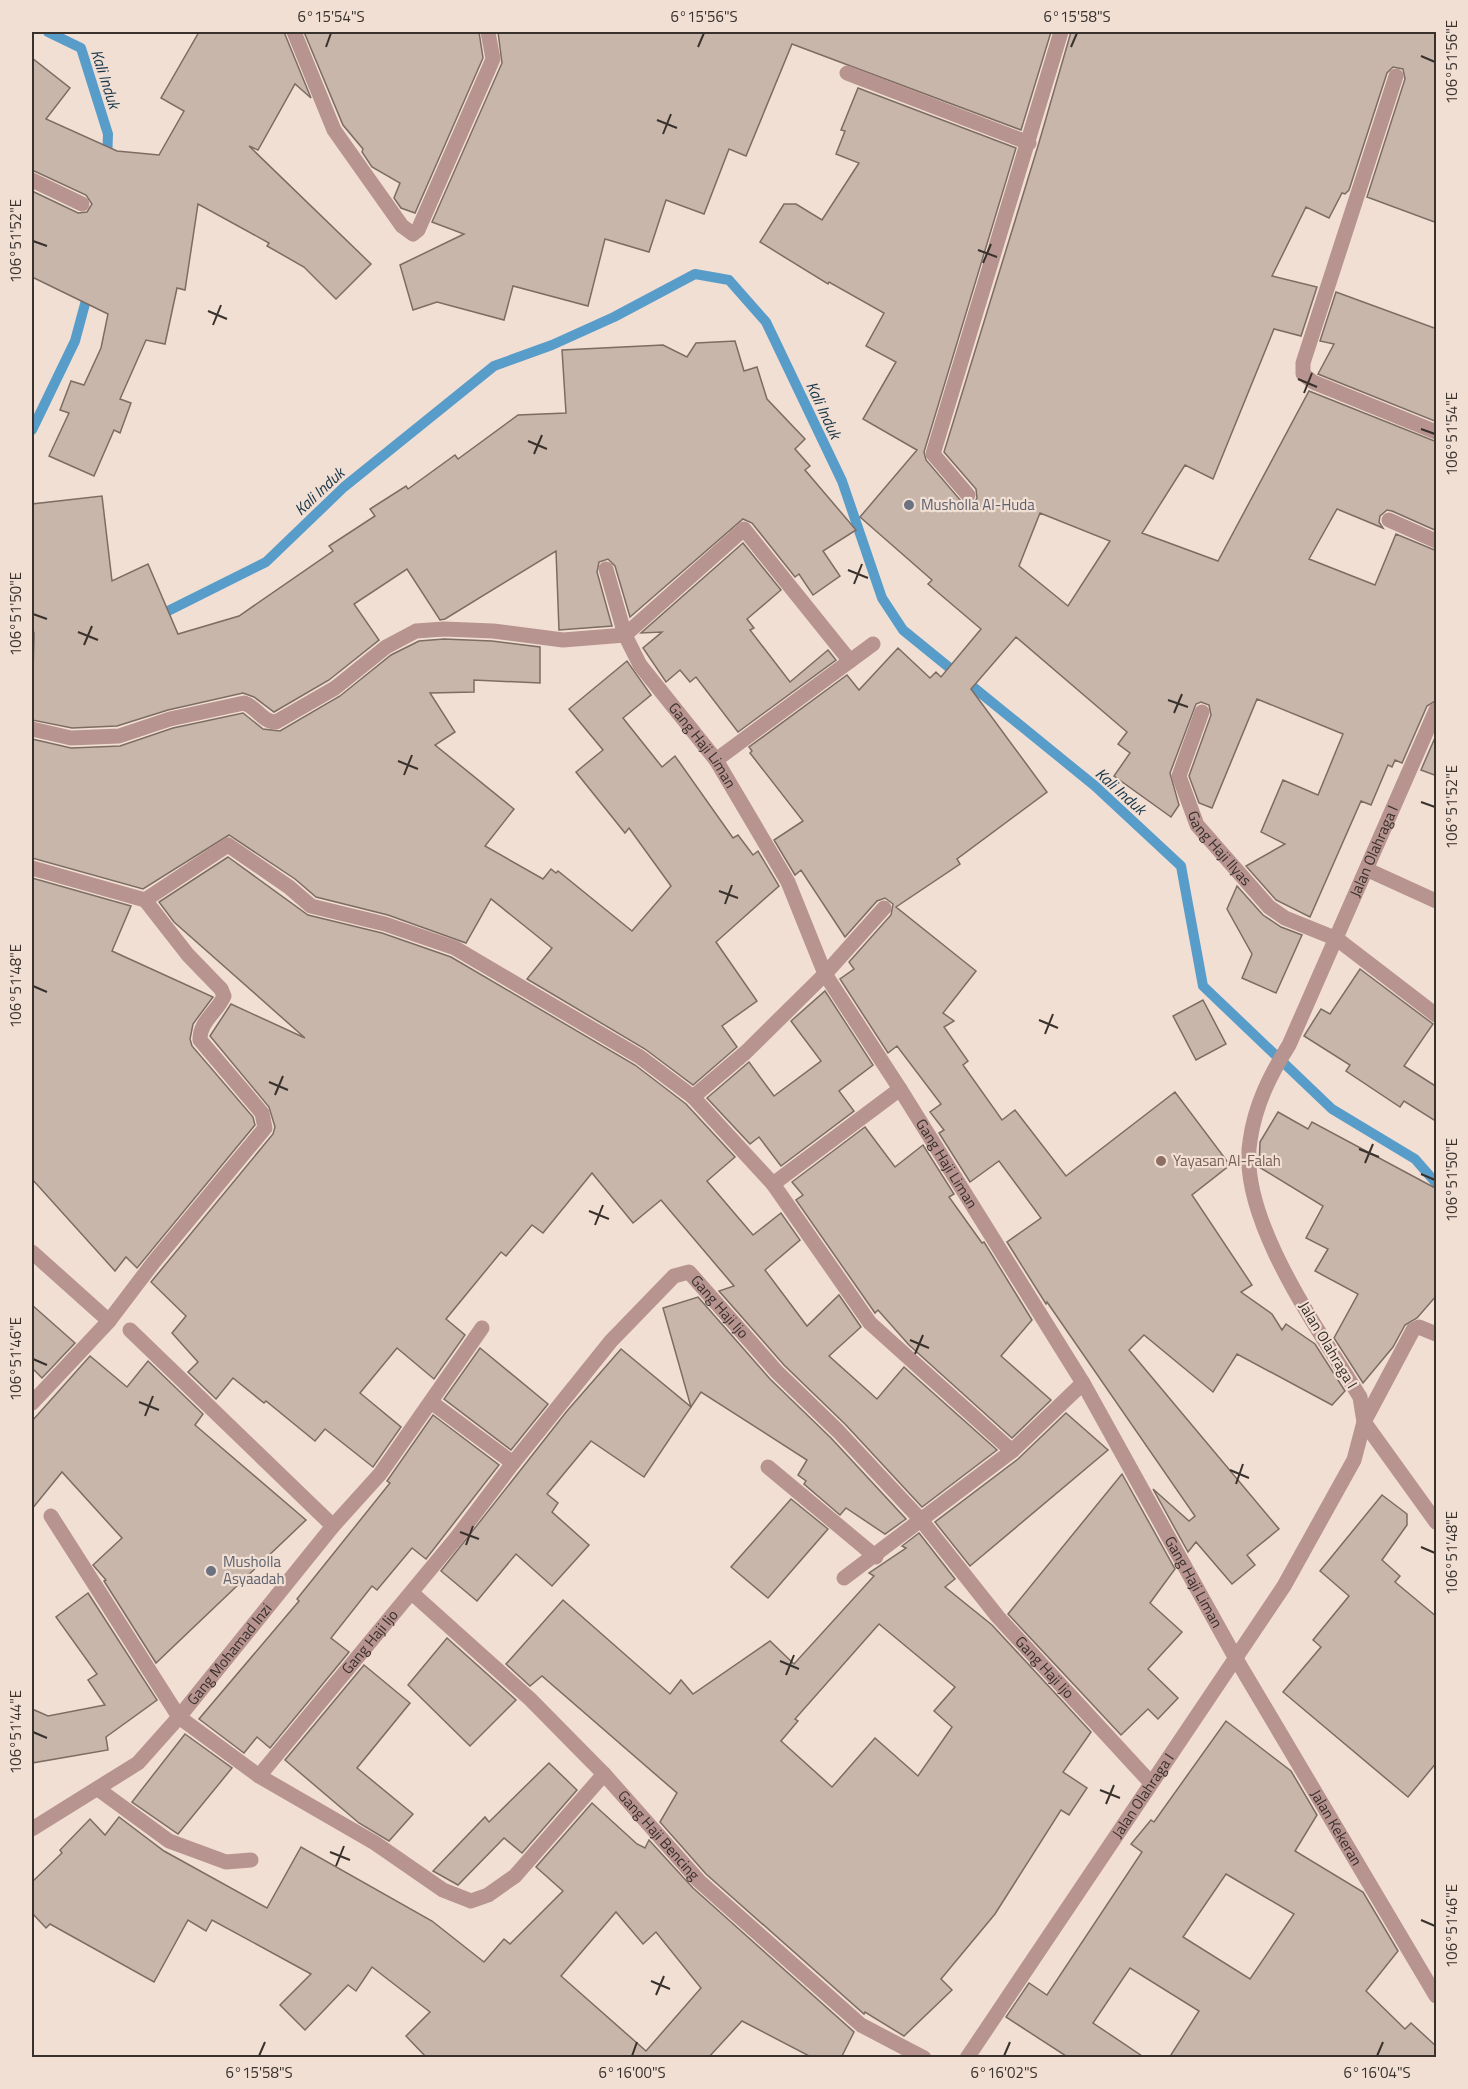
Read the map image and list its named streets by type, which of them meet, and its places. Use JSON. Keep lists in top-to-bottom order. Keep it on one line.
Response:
{"streets":{"street":["Gang Haji Liman","Gang Haji Ilyas","Jalan Olahraga I","Gang Haji Ijo","Gang Mohamad Inzi","Jalan Kekeran","Gang Haji Bencing"]},"crossings":[["Gang Haji Liman","Jalan Olahraga I"],["Gang Haji Liman","Jalan Kekeran"],["Gang Haji Ilyas","Jalan Olahraga I"],["Jalan Olahraga I","Gang Haji Ijo"],["Jalan Olahraga I","Jalan Kekeran"],["Gang Haji Ijo","Gang Haji Bencing"]],"water":["Kali Induk"],"places":["Musholla Al-Huda","Yayasan Al-Falah","Musholla Asyaadah"],"coordinates":["6°15'54\"S","6°15'56\"S","6°15'58\"S","106°51'56\"E","106°51'52\"E","106°51'54\"E","106°51'50\"E","106°51'48\"E","106°51'46\"E","106°51'44\"E","6°16'00\"S","6°16'02\"S","6°16'04\"S"]}
